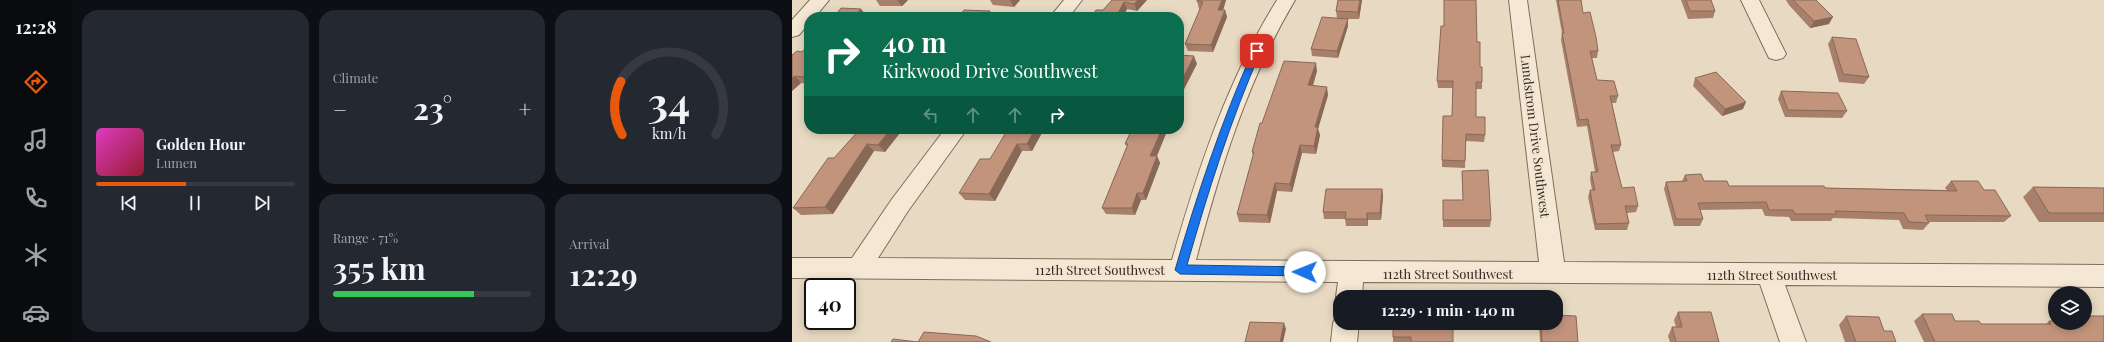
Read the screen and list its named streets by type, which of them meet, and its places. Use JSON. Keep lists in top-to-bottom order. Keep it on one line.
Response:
{"streets":{"street":["Lundstrom Drive Southwest","112th Street Southwest"]},"crossings":[["Lundstrom Drive Southwest","112th Street Southwest"]],"page":{"tabs":"12:28","tile":["Climate",["Range · 71%","355 km"],["Arrival","12:29"]],"turn":["40 m","Kirkwood Drive Southwest"],"heat":["−","23°","+"],"song":["Golden Hour","Lumen"],"limit":"40","trip":"12:29 · 1 min · 140 m","gauge":["34","km/h"]}}
